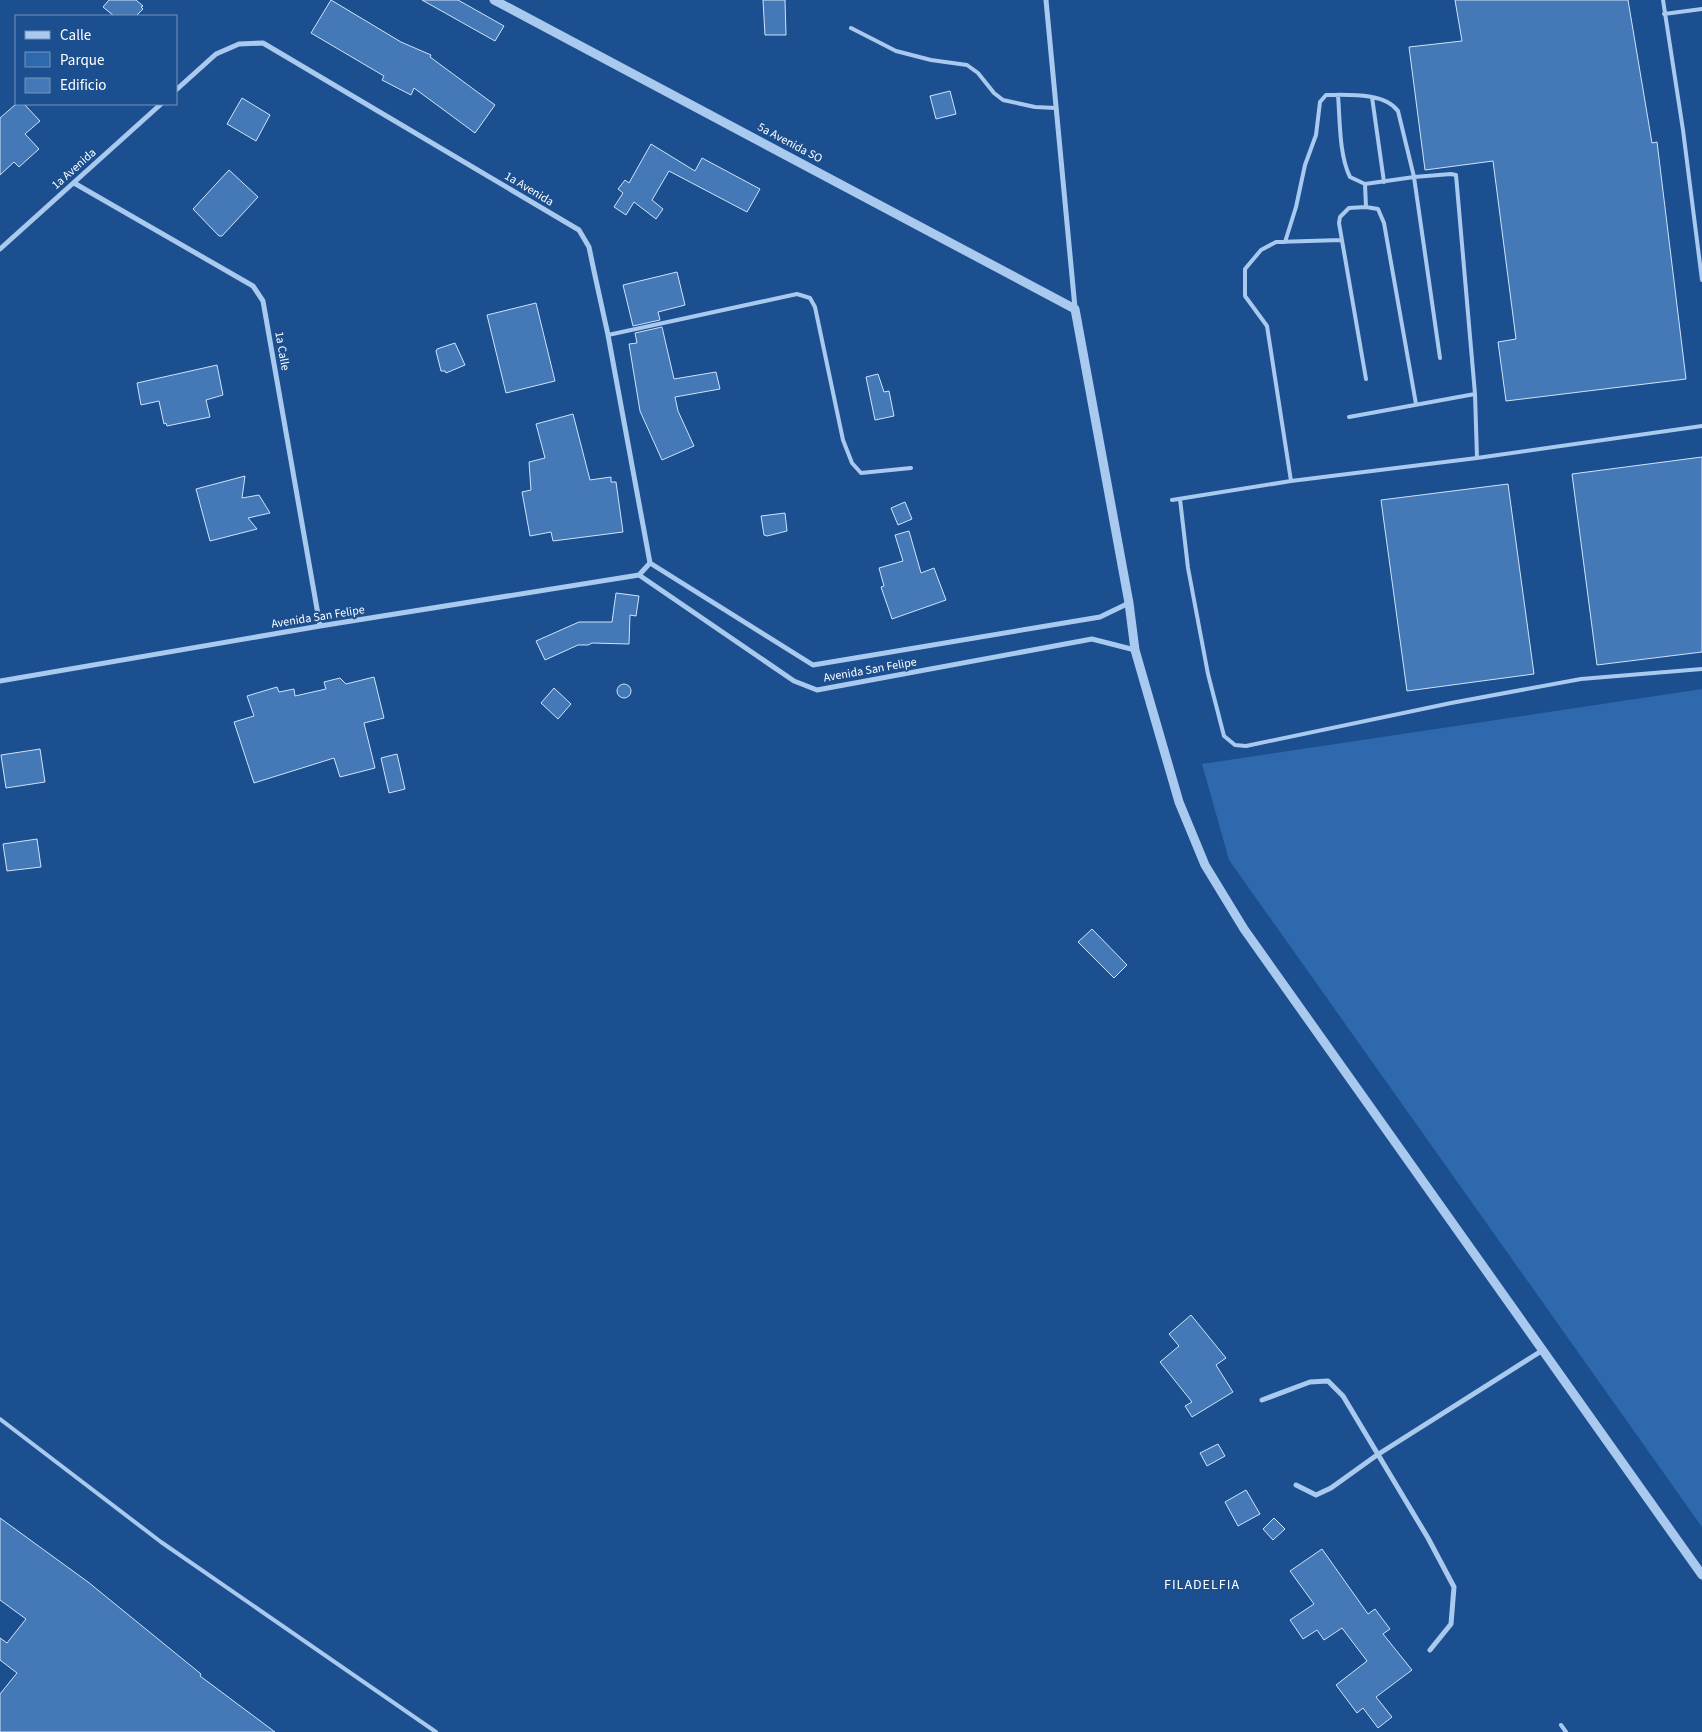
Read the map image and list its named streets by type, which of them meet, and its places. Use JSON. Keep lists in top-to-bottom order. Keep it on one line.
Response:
{"streets":{"street":["5a Avenida SO","1a Avenida","1a Calle","Avenida San Felipe"]},"crossings":[["1a Avenida","1a Calle"],["1a Avenida","Avenida San Felipe"],["1a Calle","Avenida San Felipe"]],"districts":["FILADELFIA"],"legend":["Calle","Parque","Edificio"]}
